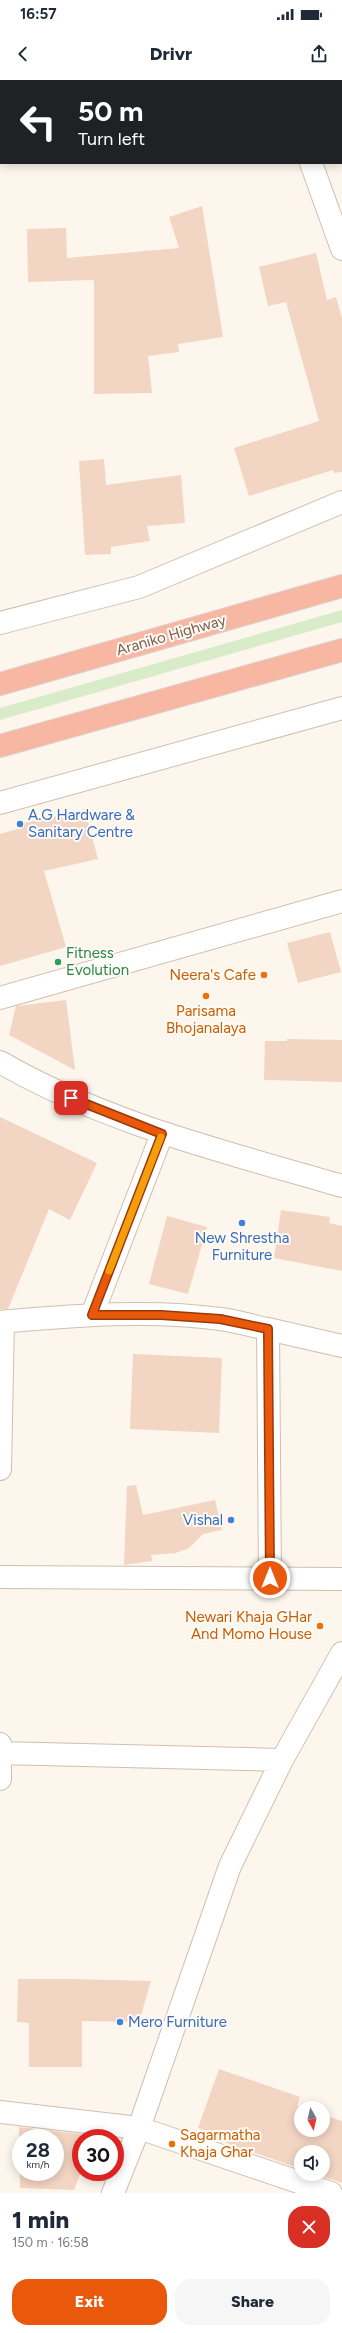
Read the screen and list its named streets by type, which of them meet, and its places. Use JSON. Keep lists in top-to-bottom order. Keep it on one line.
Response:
{"streets":{"highway":["Araniko Highway"]},"places":["A.G Hardware & Sanitary Centre","Fitness Evolution","Neera's Cafe","Parisama Bhojanalaya","New Shrestha Furniture","Vishal","Newari Khaja GHar And Momo House","Mero Furniture","Sagarmatha Khaja Ghar"],"north":"bottom","page":{"status":"16:57","header":"Drivr","turn":["50 m","Turn left"],"speed":"28 km/h","limit":"30","heading":["1 min","150 m · 16:58"],"buttons":["Exit","Share"]}}
